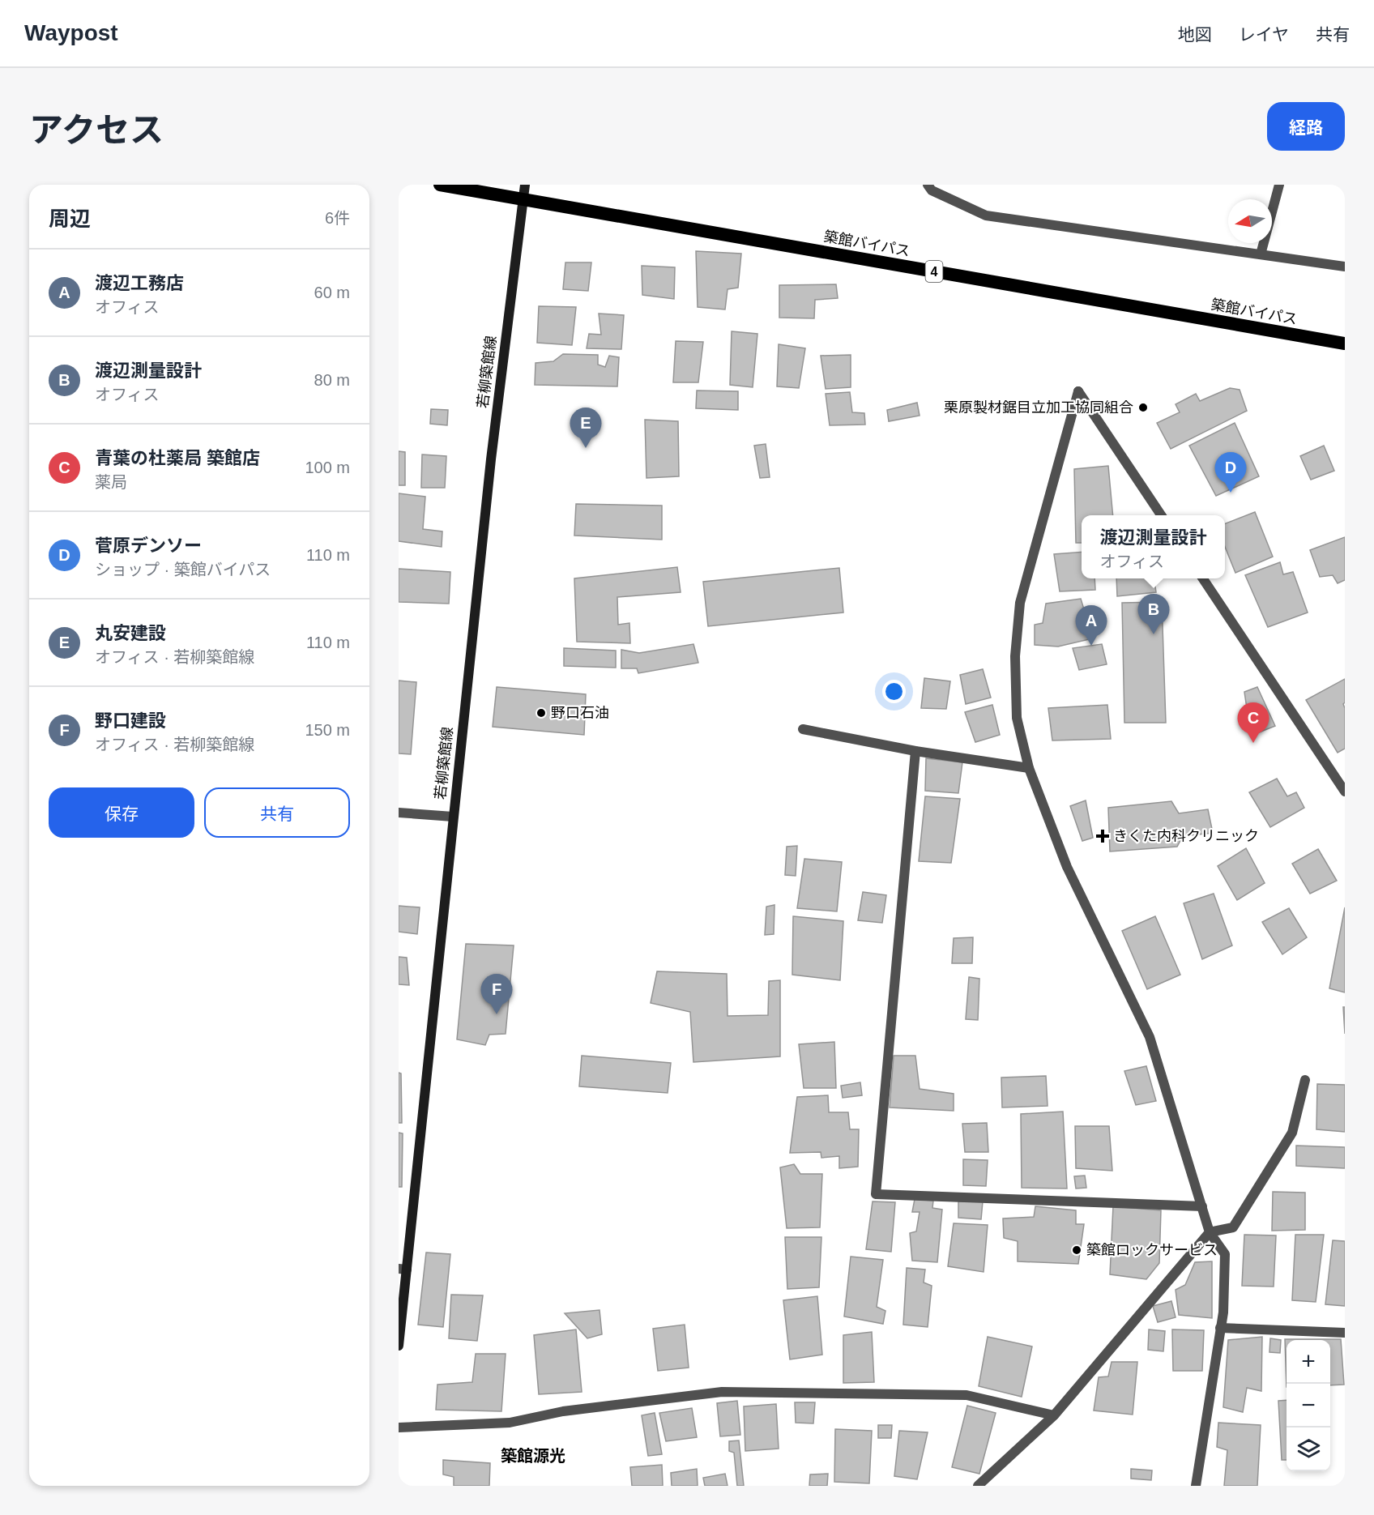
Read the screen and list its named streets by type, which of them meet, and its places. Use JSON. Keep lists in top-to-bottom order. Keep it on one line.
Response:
{"streets":{"highway":["築館バイパス","4"],"main road":["若柳築館線"]},"crossings":[["築館バイパス","若柳築館線"]],"districts":["築館源光"],"places":{"other":["栗原製材鋸目立加工協同組合","野口石油","築館ロックサービス"],"health":["きくた内科クリニック"]},"north":"left","page":{"header":"Waypost","nav":["地図","レイヤ","共有"],"title":"アクセス","buttons":["経路",["保存","共有"]],"heading":["周辺","6件"],"list":[{"mark":"A","name":"渡辺工務店","note":"オフィス","value":"60 m"},{"mark":"B","name":"渡辺測量設計","note":"オフィス","value":"80 m"},{"mark":"C","name":"青葉の杜薬局 築館店","note":"薬局","value":"100 m"},{"mark":"D","name":"菅原デンソー","note":"ショップ · 築館バイパス","value":"110 m"},{"mark":"E","name":"丸安建設","note":"オフィス · 若柳築館線","value":"110 m"},{"mark":"F","name":"野口建設","note":"オフィス · 若柳築館線","value":"150 m"}],"pins":["E","D","B","A","C","F"],"popup":["渡辺測量設計","オフィス"],"map_buttons":["+","−"]}}
